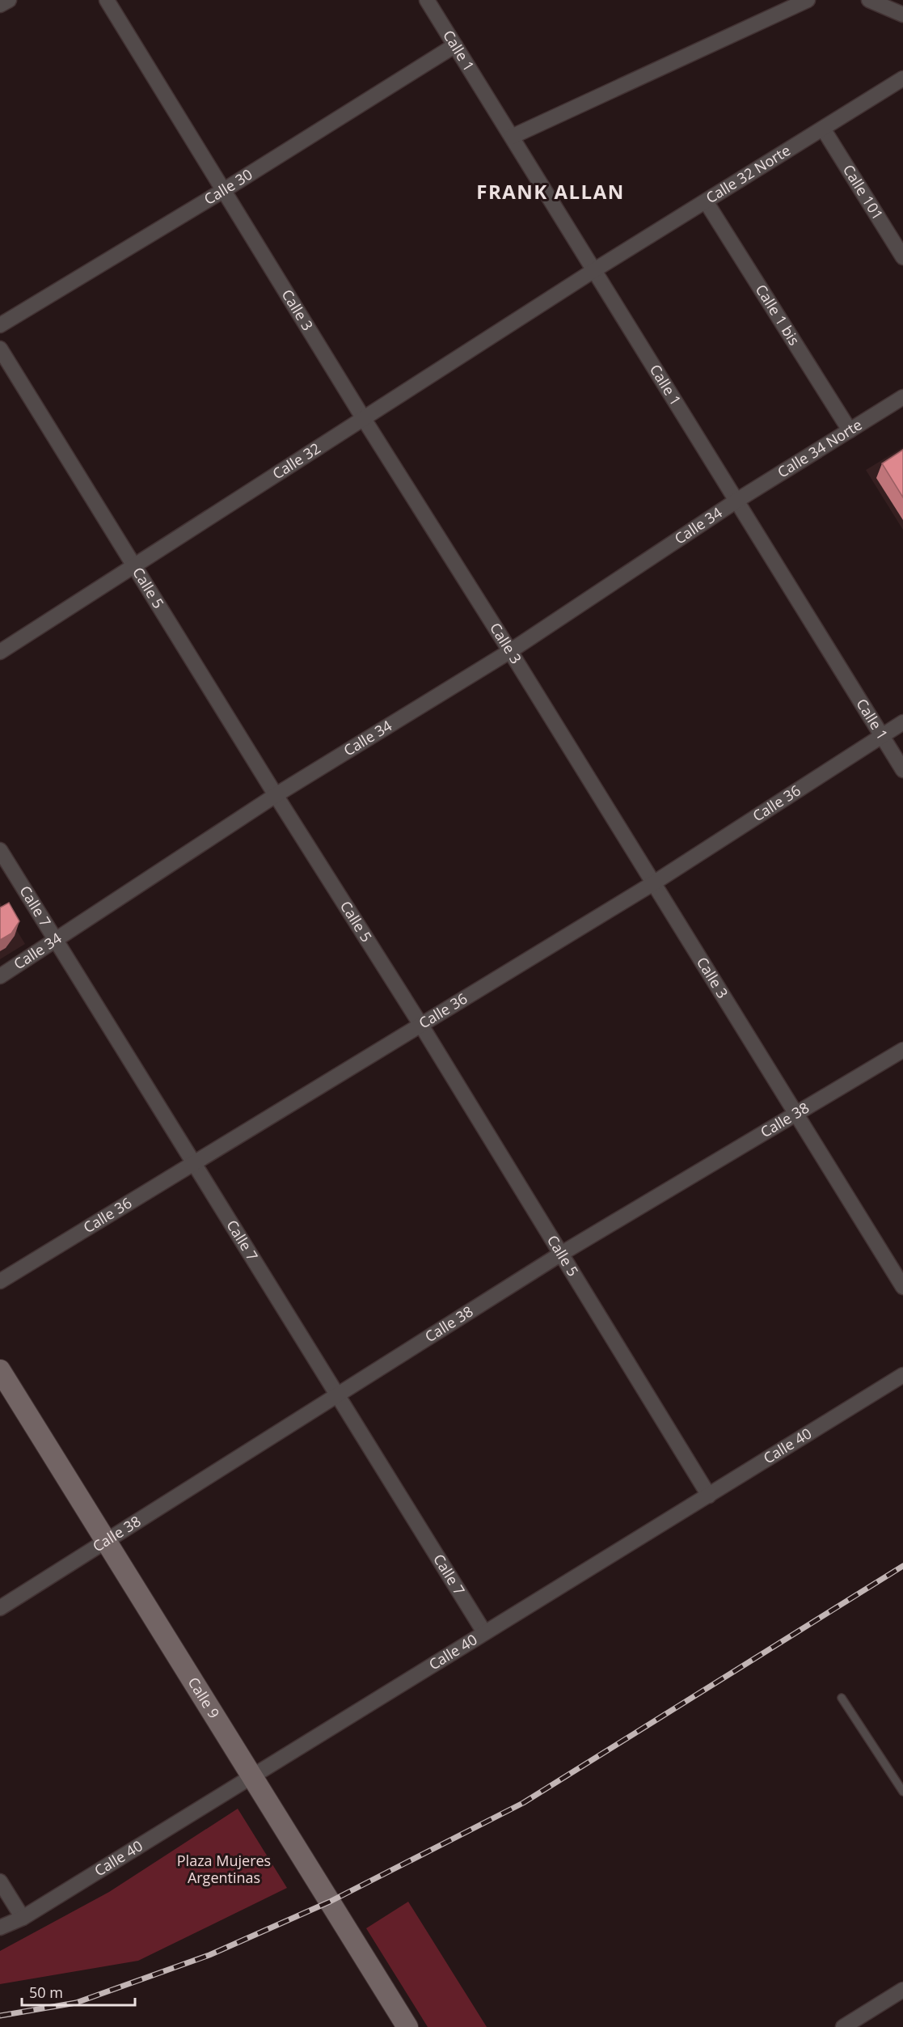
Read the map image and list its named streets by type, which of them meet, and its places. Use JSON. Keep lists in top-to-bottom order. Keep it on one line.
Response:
{"streets":{"main road":["Calle 9"],"street":["Calle 1","Calle 32 Norte","Calle 30","Calle 101","Calle 3","Calle 1 bis","Calle 34 Norte","Calle 32","Calle 34","Calle 5","Calle 36","Calle 7","Calle 38","Calle 40"]},"crossings":[["Calle 1","Calle 32 Norte"],["Calle 1","Calle 30"],["Calle 1","Calle 34 Norte"],["Calle 1","Calle 32"],["Calle 1","Calle 34"],["Calle 1","Calle 36"],["Calle 32 Norte","Calle 101"],["Calle 32 Norte","Calle 1 bis"],["Calle 32 Norte","Calle 32"],["Calle 30","Calle 3"],["Calle 3","Calle 32"],["Calle 3","Calle 34"],["Calle 3","Calle 36"],["Calle 3","Calle 38"],["Calle 1 bis","Calle 34 Norte"],["Calle 34 Norte","Calle 34"],["Calle 32","Calle 5"],["Calle 34","Calle 5"],["Calle 34","Calle 7"],["Calle 5","Calle 36"],["Calle 5","Calle 38"],["Calle 5","Calle 40"],["Calle 36","Calle 7"],["Calle 7","Calle 38"],["Calle 7","Calle 40"],["Calle 38","Calle 9"],["Calle 40","Calle 9"]],"districts":["FRANK ALLAN"],"parks":["Plaza Mujeres Argentinas"],"scale_bar":"50 m"}
